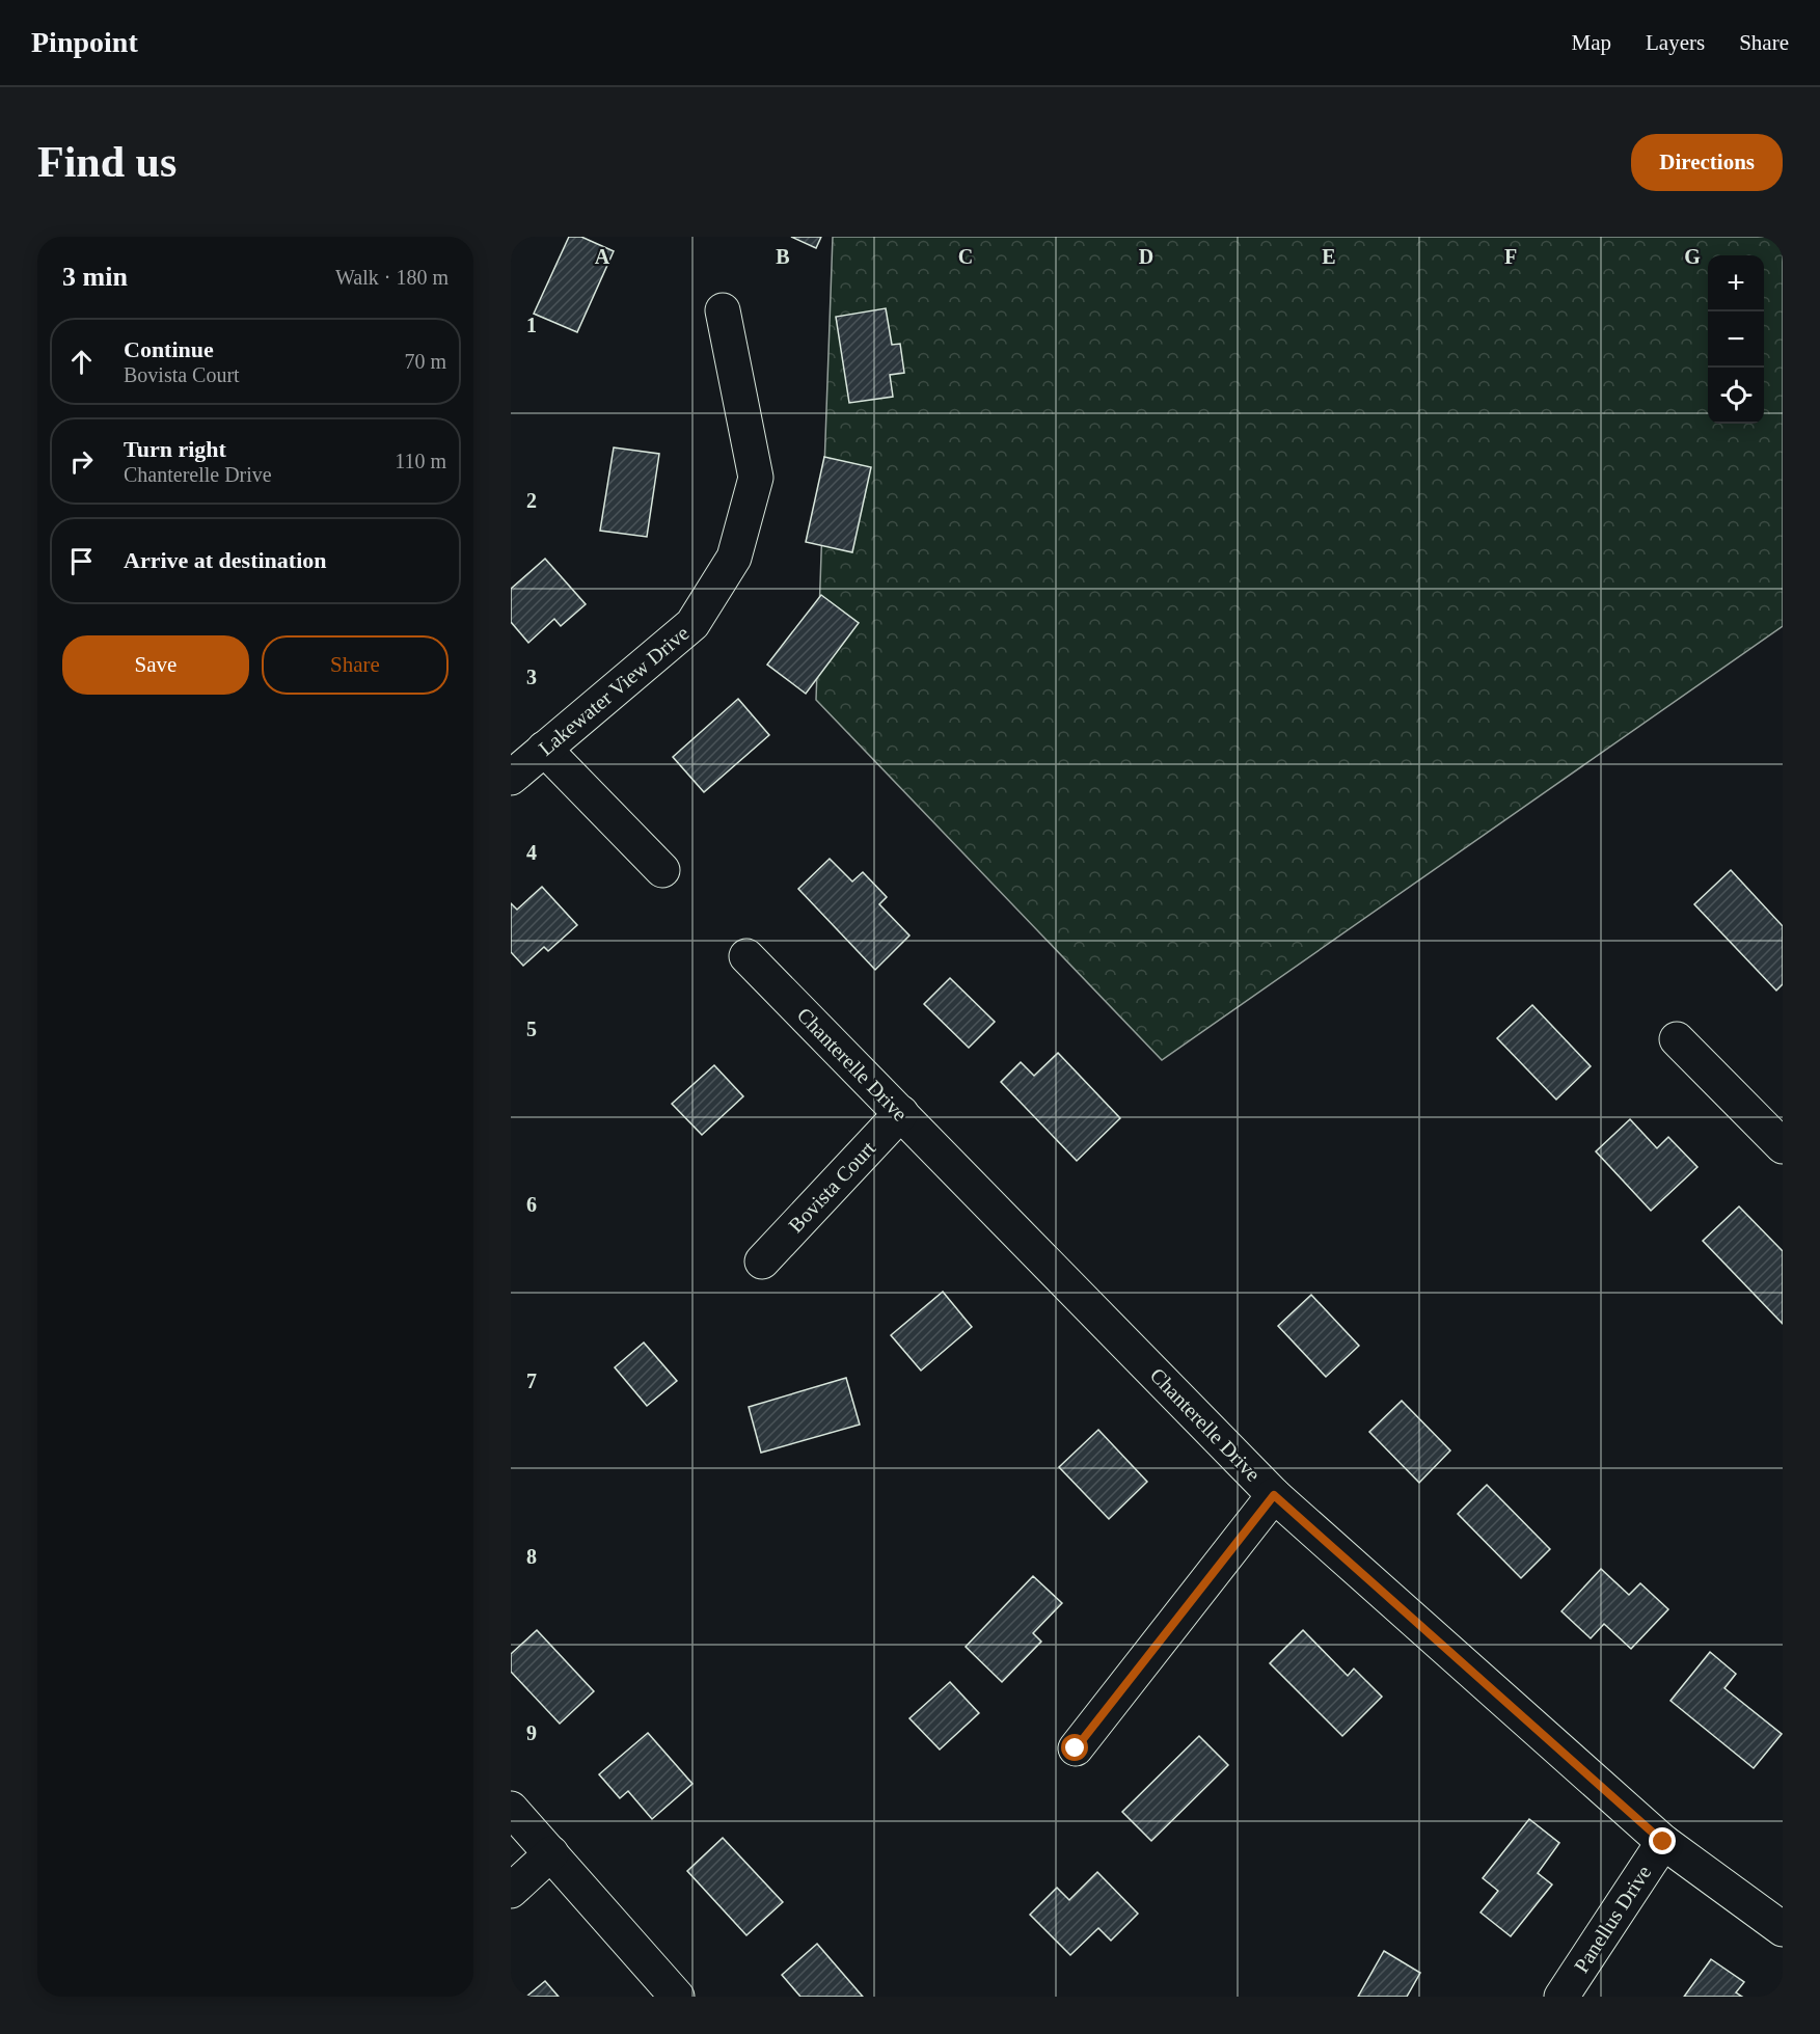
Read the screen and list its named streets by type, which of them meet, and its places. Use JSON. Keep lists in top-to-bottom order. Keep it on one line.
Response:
{"streets":{"street":["Lakewater View Drive","Chanterelle Drive","Bovista Court","Panellus Drive"]},"crossings":[["Chanterelle Drive","Bovista Court"],["Chanterelle Drive","Panellus Drive"]],"page":{"header":"Pinpoint","nav":["Map","Layers","Share"],"buttons":["Directions",["Save","Share"]],"title":"Find us","heading":["3 min","Walk · 180 m"],"map_buttons":["+","−"],"list":[["Continue","Bovista Court","70 m"],["Turn right","Chanterelle Drive","110 m"],"Arrive at destination"]},"grid":{"columns":["A","B","C","D","E","F","G"],"rows":["1","2","3","4","5","6","7","8","9"]}}
